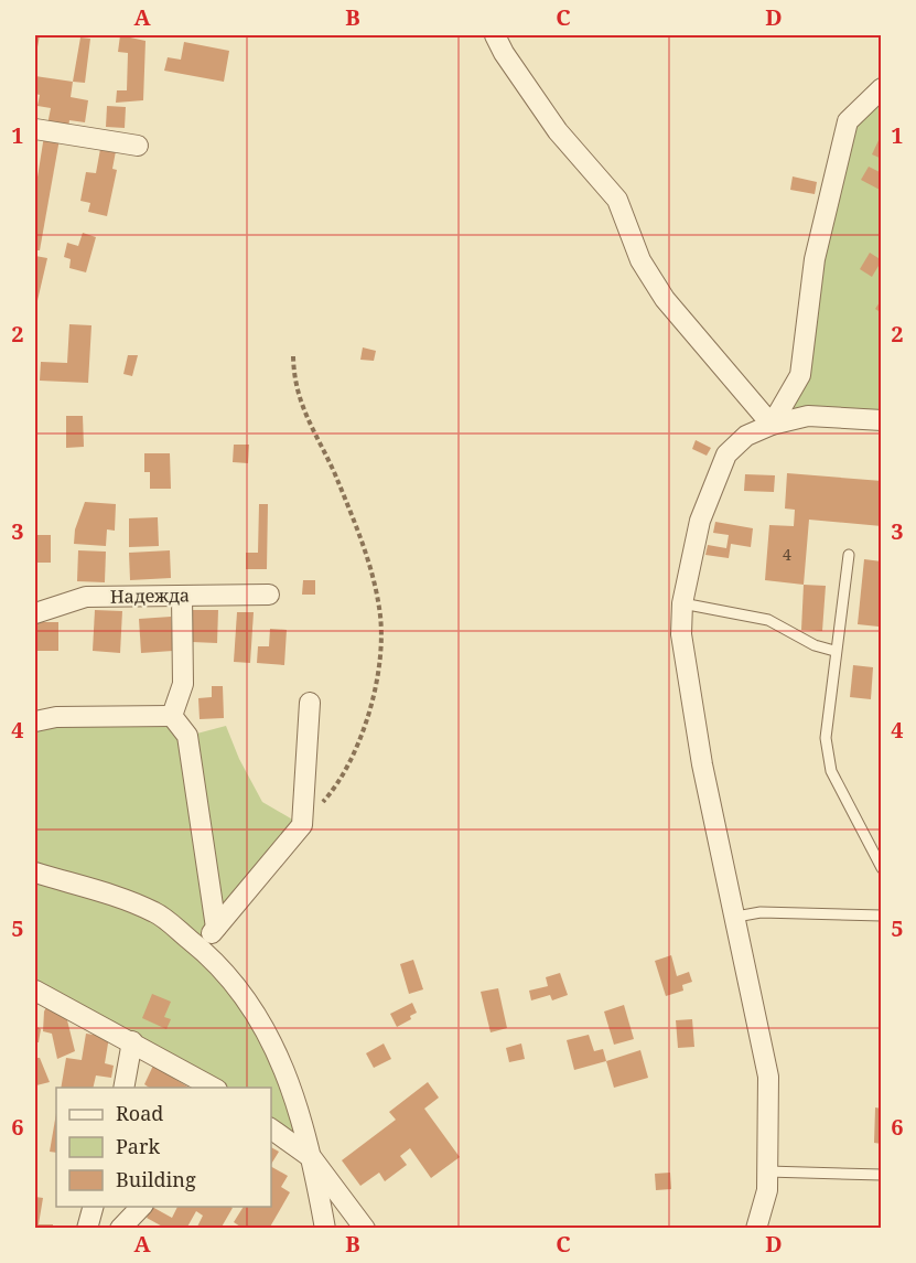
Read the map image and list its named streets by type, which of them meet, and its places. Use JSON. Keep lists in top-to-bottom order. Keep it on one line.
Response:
{"streets":{"street":["Надежда"]},"house_numbers":["4"],"legend":["Road","Park","Building"],"grid":{"columns":["A","B","C","D"],"rows":["1","2","3","4","5","6"]}}
